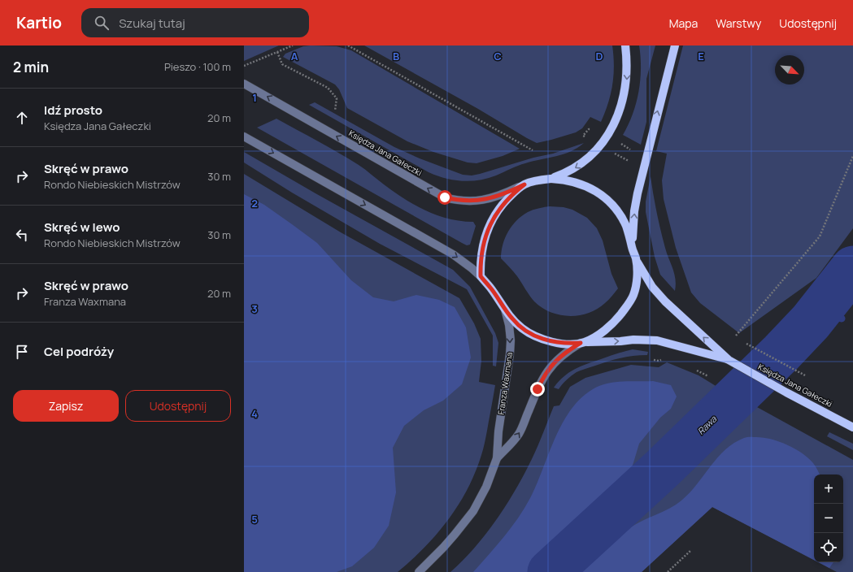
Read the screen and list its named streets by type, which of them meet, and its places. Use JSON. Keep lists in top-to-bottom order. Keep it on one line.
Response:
{"streets":{"main road":["Księdza Jana Gałeczki"],"street":["Franza Waxmana"]},"crossings":[["Księdza Jana Gałeczki","Franza Waxmana"]],"water":["Rawa"],"north":"bottom right","page":{"header":"Kartio","search":"Szukaj tutaj","nav":["Mapa","Warstwy","Udostępnij"],"heading":["2 min","Pieszo · 100 m"],"list":[["Idź prosto","Księdza Jana Gałeczki","20 m"],["Skręć w prawo","Rondo Niebieskich Mistrzów","30 m"],["Skręć w lewo","Rondo Niebieskich Mistrzów","30 m"],["Skręć w prawo","Franza Waxmana","20 m"],"Cel podróży"],"buttons":["Zapisz","Udostępnij"],"map_buttons":["+","−"]},"grid":{"columns":["A","B","C","D","E"],"rows":["1","2","3","4","5"]}}
